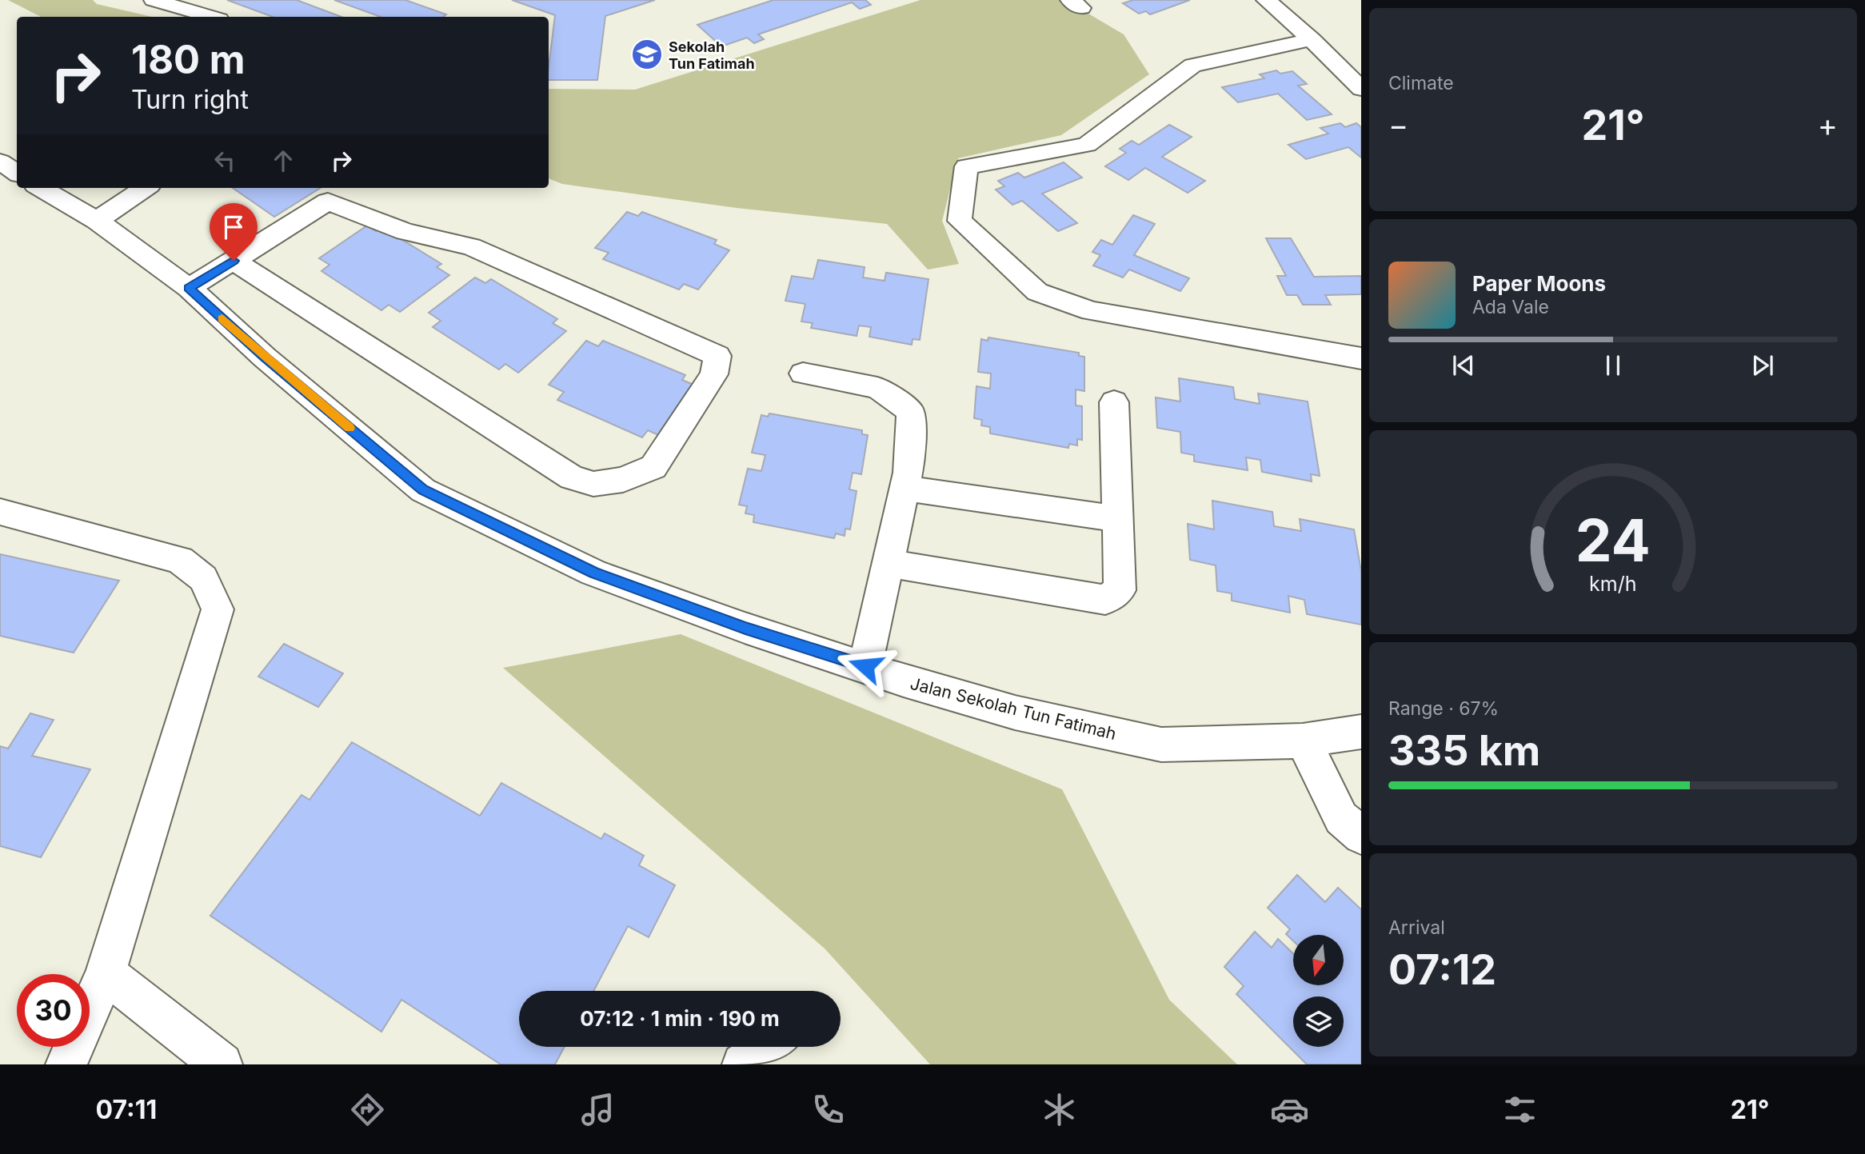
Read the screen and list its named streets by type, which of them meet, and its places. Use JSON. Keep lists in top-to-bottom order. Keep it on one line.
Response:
{"streets":{"street":["Jalan Sekolah Tun Fatimah"]},"places":{"school or university":["Sekolah Tun Fatimah"]},"north":"bottom","page":{"tile":["Climate",["Range · 67%","335 km"],["Arrival","07:12"]],"turn":["180 m","Turn right"],"heat":["−","21°","+"],"song":["Paper Moons","Ada Vale"],"limit":"30","trip":"07:12 · 1 min · 190 m","tabs":["07:11","21°"],"gauge":["24","km/h"]}}
